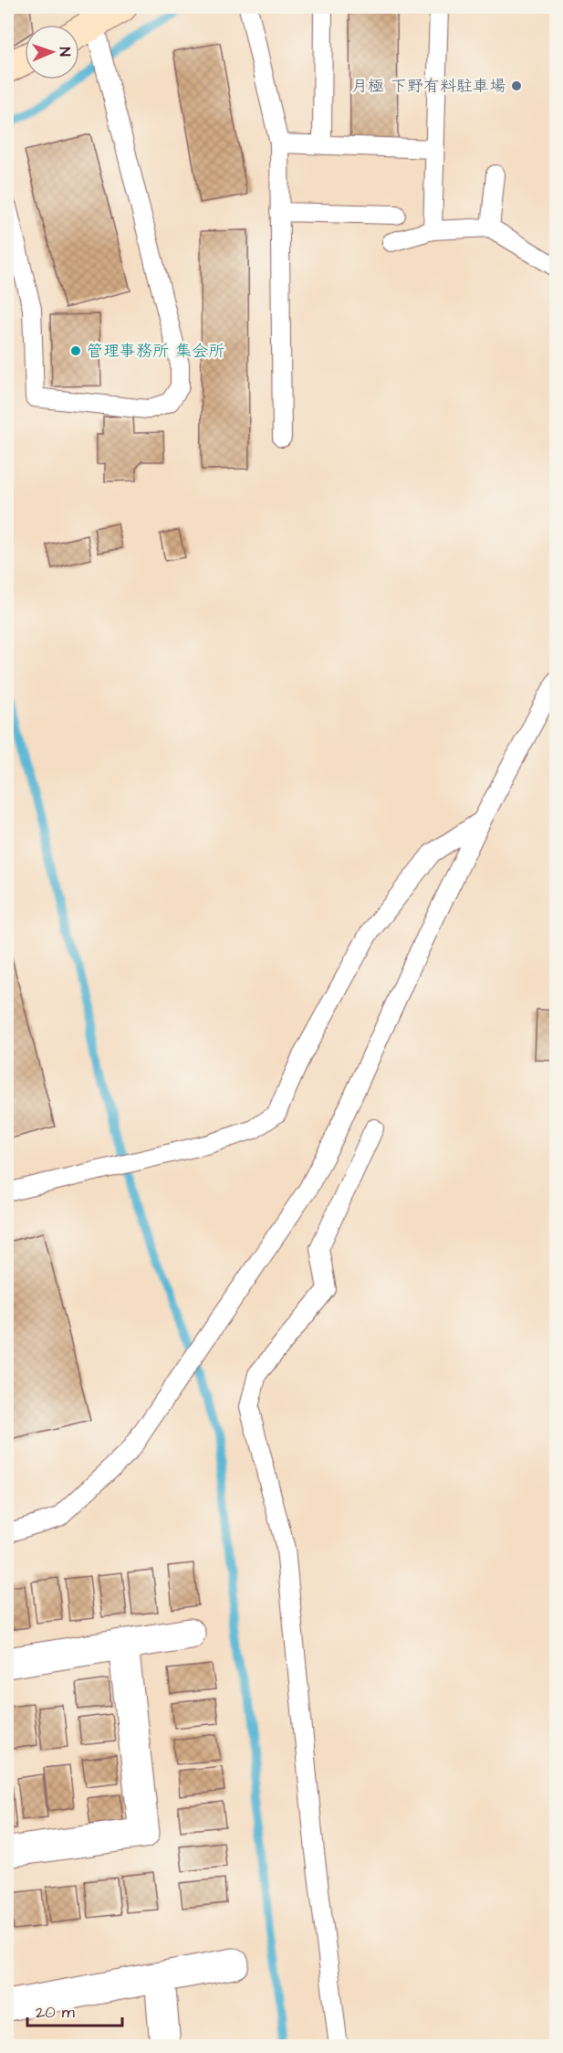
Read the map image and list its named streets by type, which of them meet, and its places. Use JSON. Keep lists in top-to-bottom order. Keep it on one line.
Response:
{"places":["月極 下野有料駐車場","管理事務所 集会所"],"scale_bar":"20 m","north":"right"}
